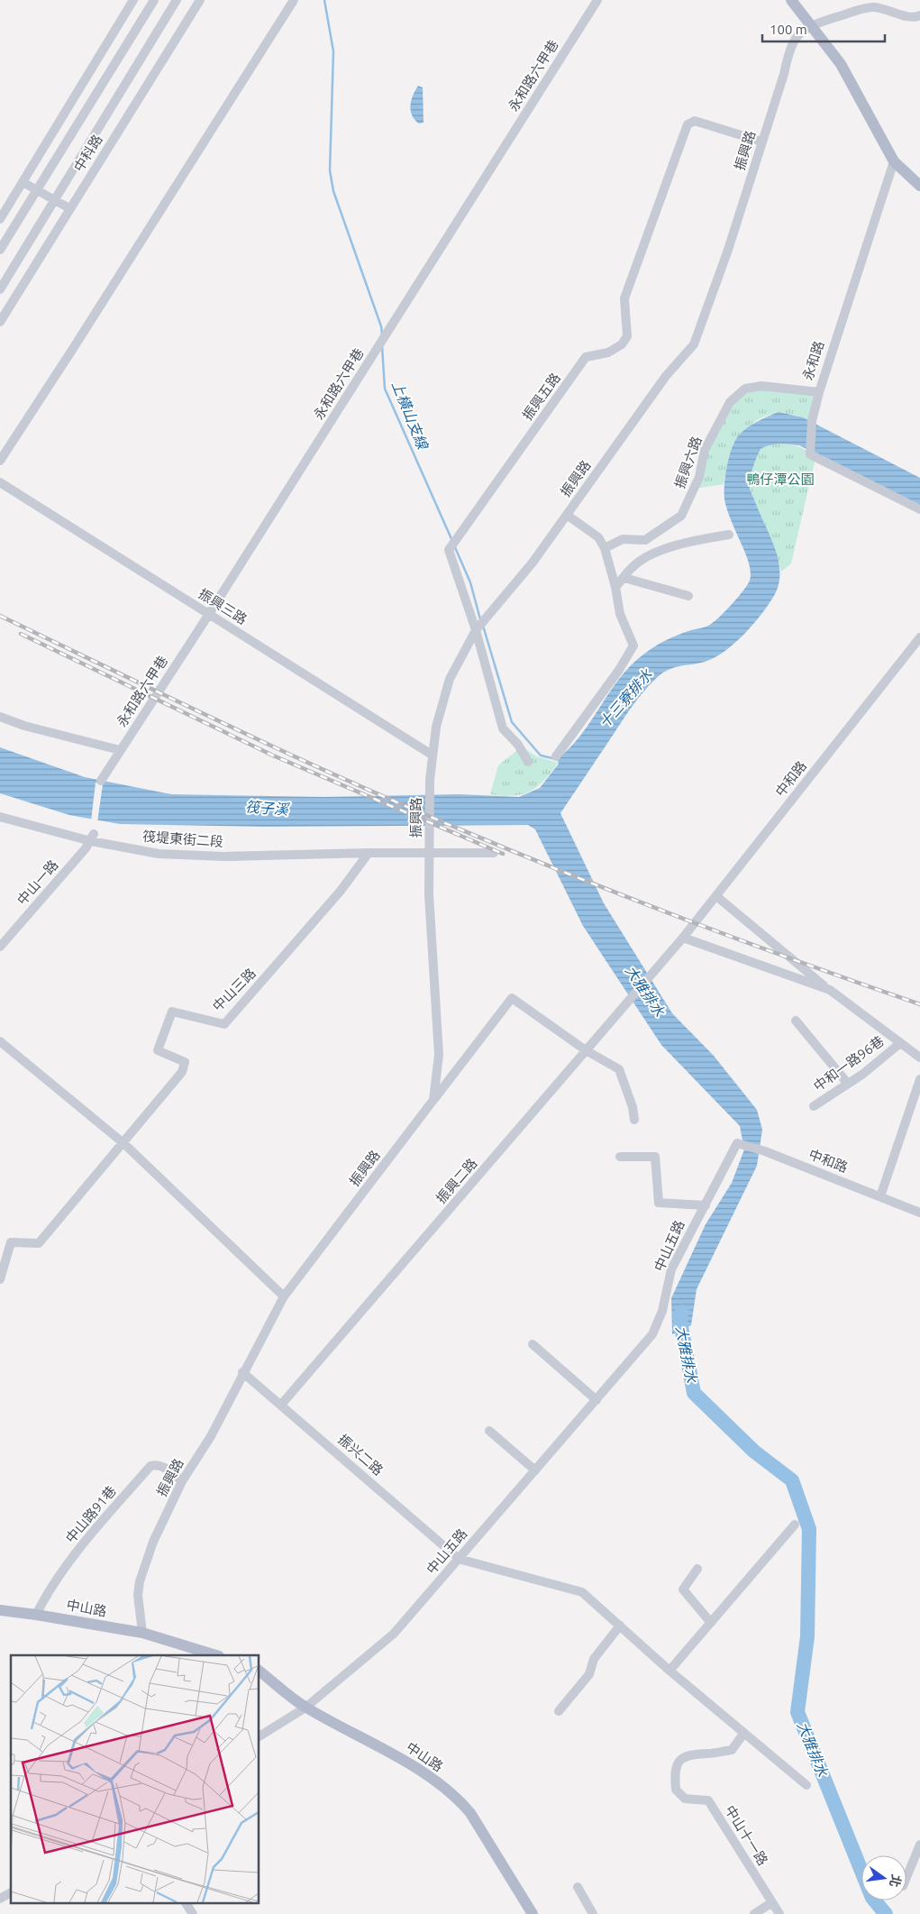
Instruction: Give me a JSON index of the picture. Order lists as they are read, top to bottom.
{
  "streets": {
    "main road": ["中山路"],
    "street": [
      "永和路六甲巷",
      "振興路",
      "中科路",
      "永和路",
      "振興五路",
      "振興六路",
      "振興三路",
      "中和路",
      "筏堤東街二段",
      "中山一路",
      "中山三路",
      "中和一路96巷",
      "振興二路",
      "中山五路",
      "振兴二路",
      "中山路91巷",
      "中山十一路"
    ]
  },
  "crossings": [
    ["永和路六甲巷", "振興三路"],
    ["振興路", "振興五路"],
    ["振興路", "振興三路"],
    ["振興路", "振兴二路"],
    ["振興路", "中山路91巷"],
    ["振興路", "中山路"],
    ["永和路", "振興六路"],
    ["中和路", "振興二路"],
    ["中和路", "中山五路"],
    ["筏堤東街二段", "中山一路"],
    ["筏堤東街二段", "中山三路"],
    ["振興二路", "振兴二路"],
    ["中山五路", "振兴二路"],
    ["中山五路", "中山路"],
    ["中山路91巷", "中山路"]
  ],
  "water": [
    "上橫山支線",
    "十三寮排水",
    "筏子溪",
    "大雅排水"
  ],
  "parks": ["鴨仔潭公園"],
  "scale_bar": "100 m",
  "north": "right"
}
